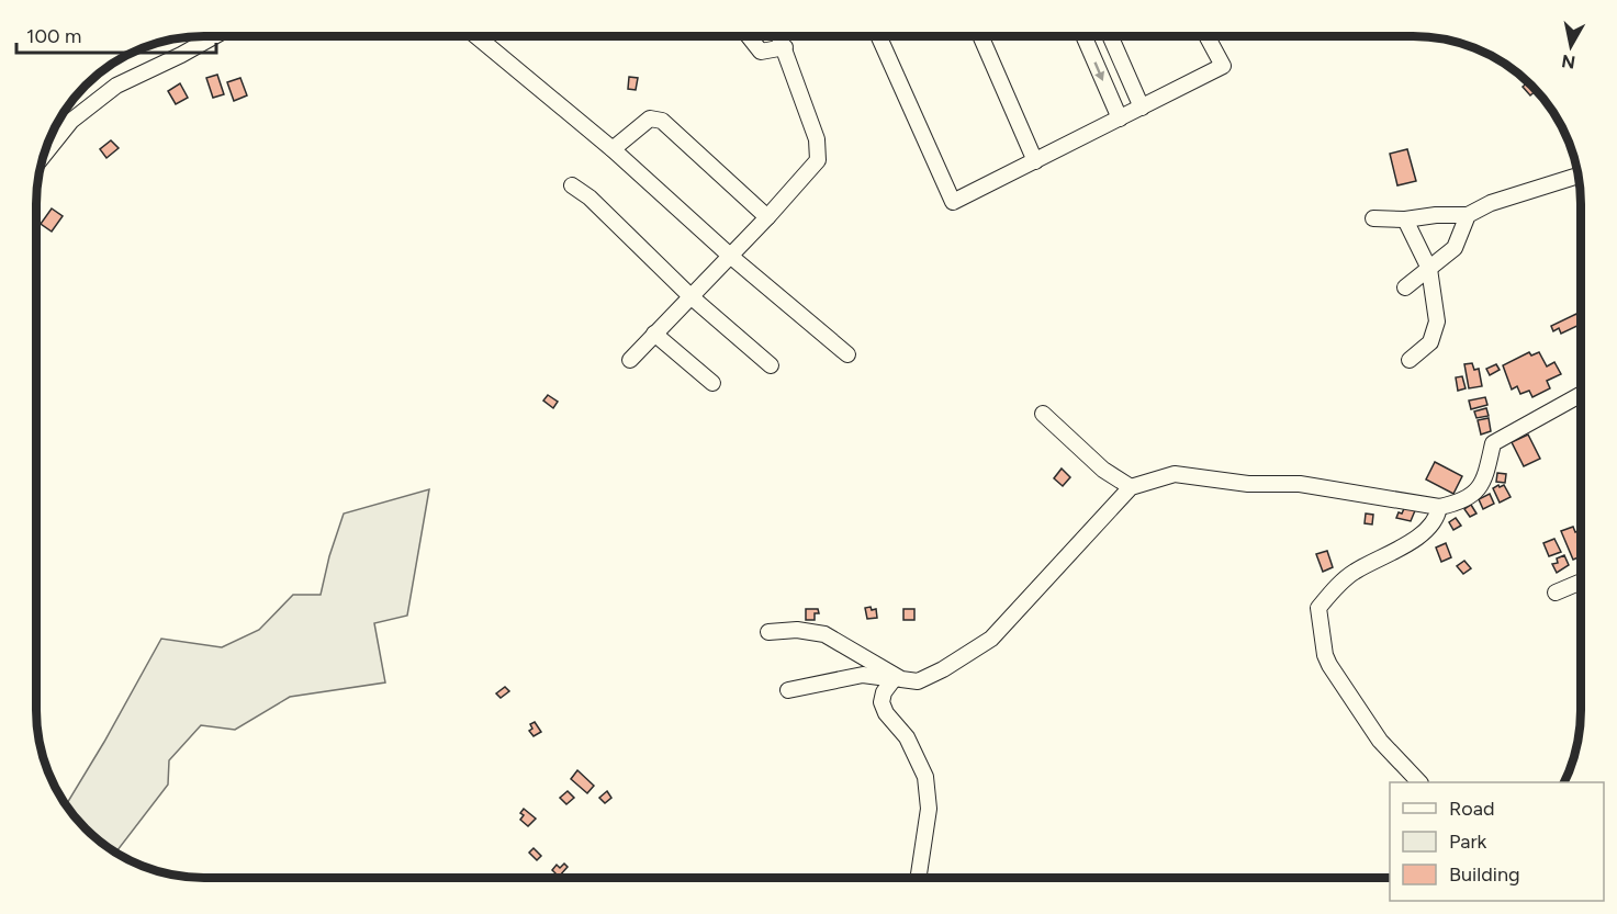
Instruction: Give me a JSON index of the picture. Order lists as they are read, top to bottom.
{
  "legend": ["Road", "Park", "Building"],
  "scale_bar": "100 m",
  "north": "bottom"
}
